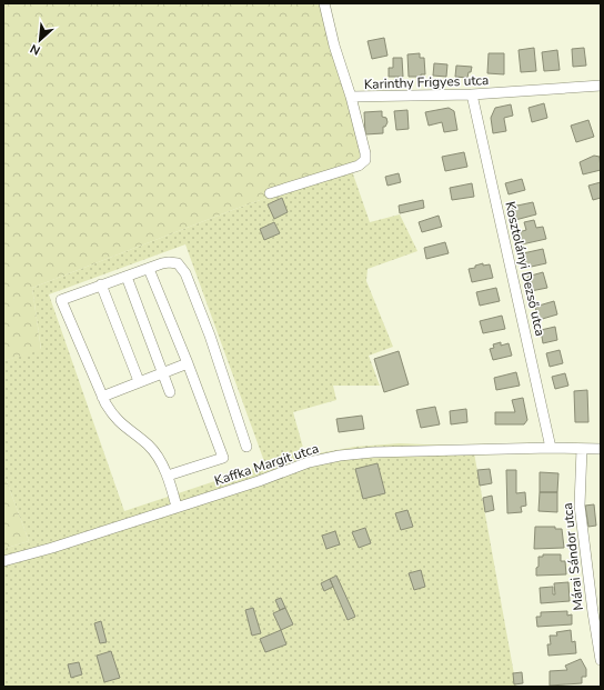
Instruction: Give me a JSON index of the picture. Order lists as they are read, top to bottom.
{
  "streets": {
    "street": [
      "Karinthy Frigyes utca",
      "Kosztolányi Dezső utca",
      "Kaffka Margit utca",
      "Márai Sándor utca"
    ]
  },
  "crossings": [
    ["Karinthy Frigyes utca", "Kosztolányi Dezső utca"],
    ["Kosztolányi Dezső utca", "Kaffka Margit utca"],
    ["Kaffka Margit utca", "Márai Sándor utca"]
  ],
  "north": "bottom left"
}
